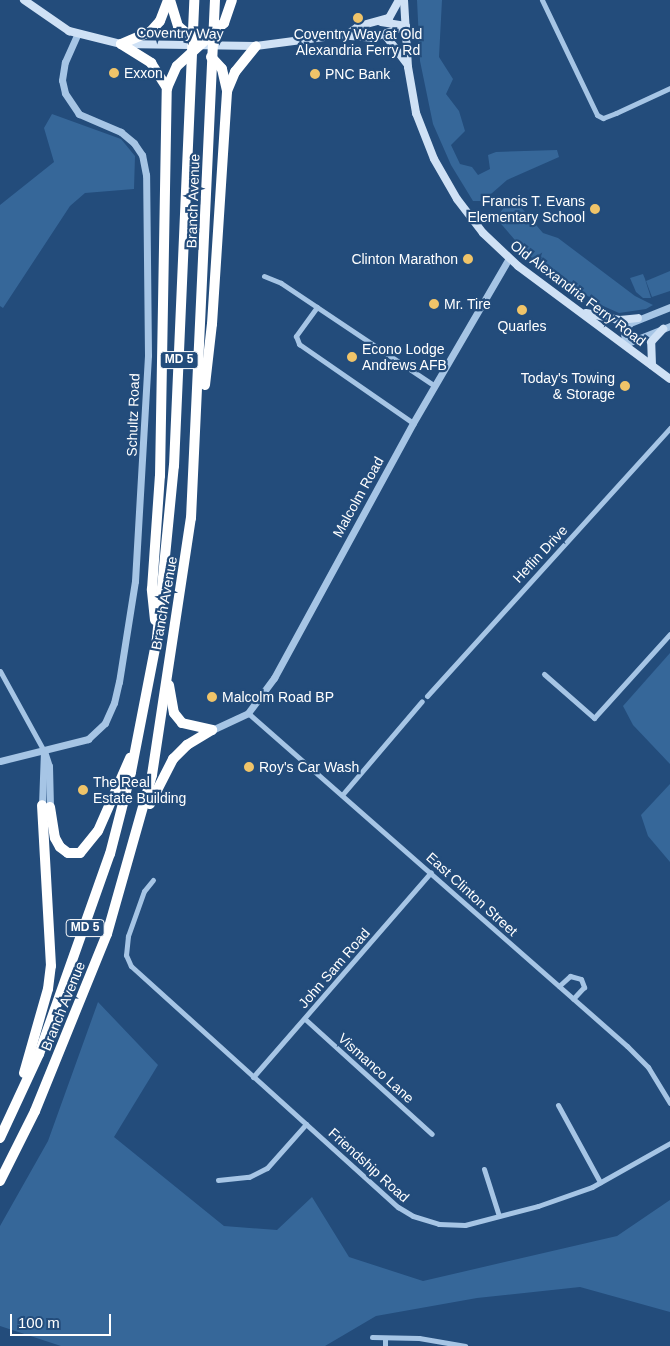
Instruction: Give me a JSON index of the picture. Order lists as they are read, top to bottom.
{
  "streets": {
    "highway": ["Branch Avenue", "MD 5"],
    "main road": ["Coventry Way", "Old Alexandria Ferry Road"],
    "street": [
      "Schultz Road",
      "Malcolm Road",
      "Heflin Drive",
      "East Clinton Street",
      "John Sam Road",
      "Vismanco Lane",
      "Friendship Road"
    ]
  },
  "crossings": [
    ["Coventry Way", "Old Alexandria Ferry Road"],
    ["Coventry Way", "Schultz Road"],
    ["Old Alexandria Ferry Road", "Malcolm Road"],
    ["Malcolm Road", "East Clinton Street"],
    ["East Clinton Street", "John Sam Road"],
    ["John Sam Road", "Vismanco Lane"],
    ["John Sam Road", "Friendship Road"]
  ],
  "places": [
    "Coventry Way at Old Alexandria Ferry Rd",
    "Exxon",
    "PNC Bank",
    "Francis T. Evans Elementary School",
    "Clinton Marathon",
    "Mr. Tire",
    "Quarles",
    "Econo Lodge Andrews AFB",
    "Today's Towing & Storage",
    "Malcolm Road BP",
    "Roy's Car Wash",
    "The Real Estate Building"
  ],
  "scale_bar": "100 m"
}
